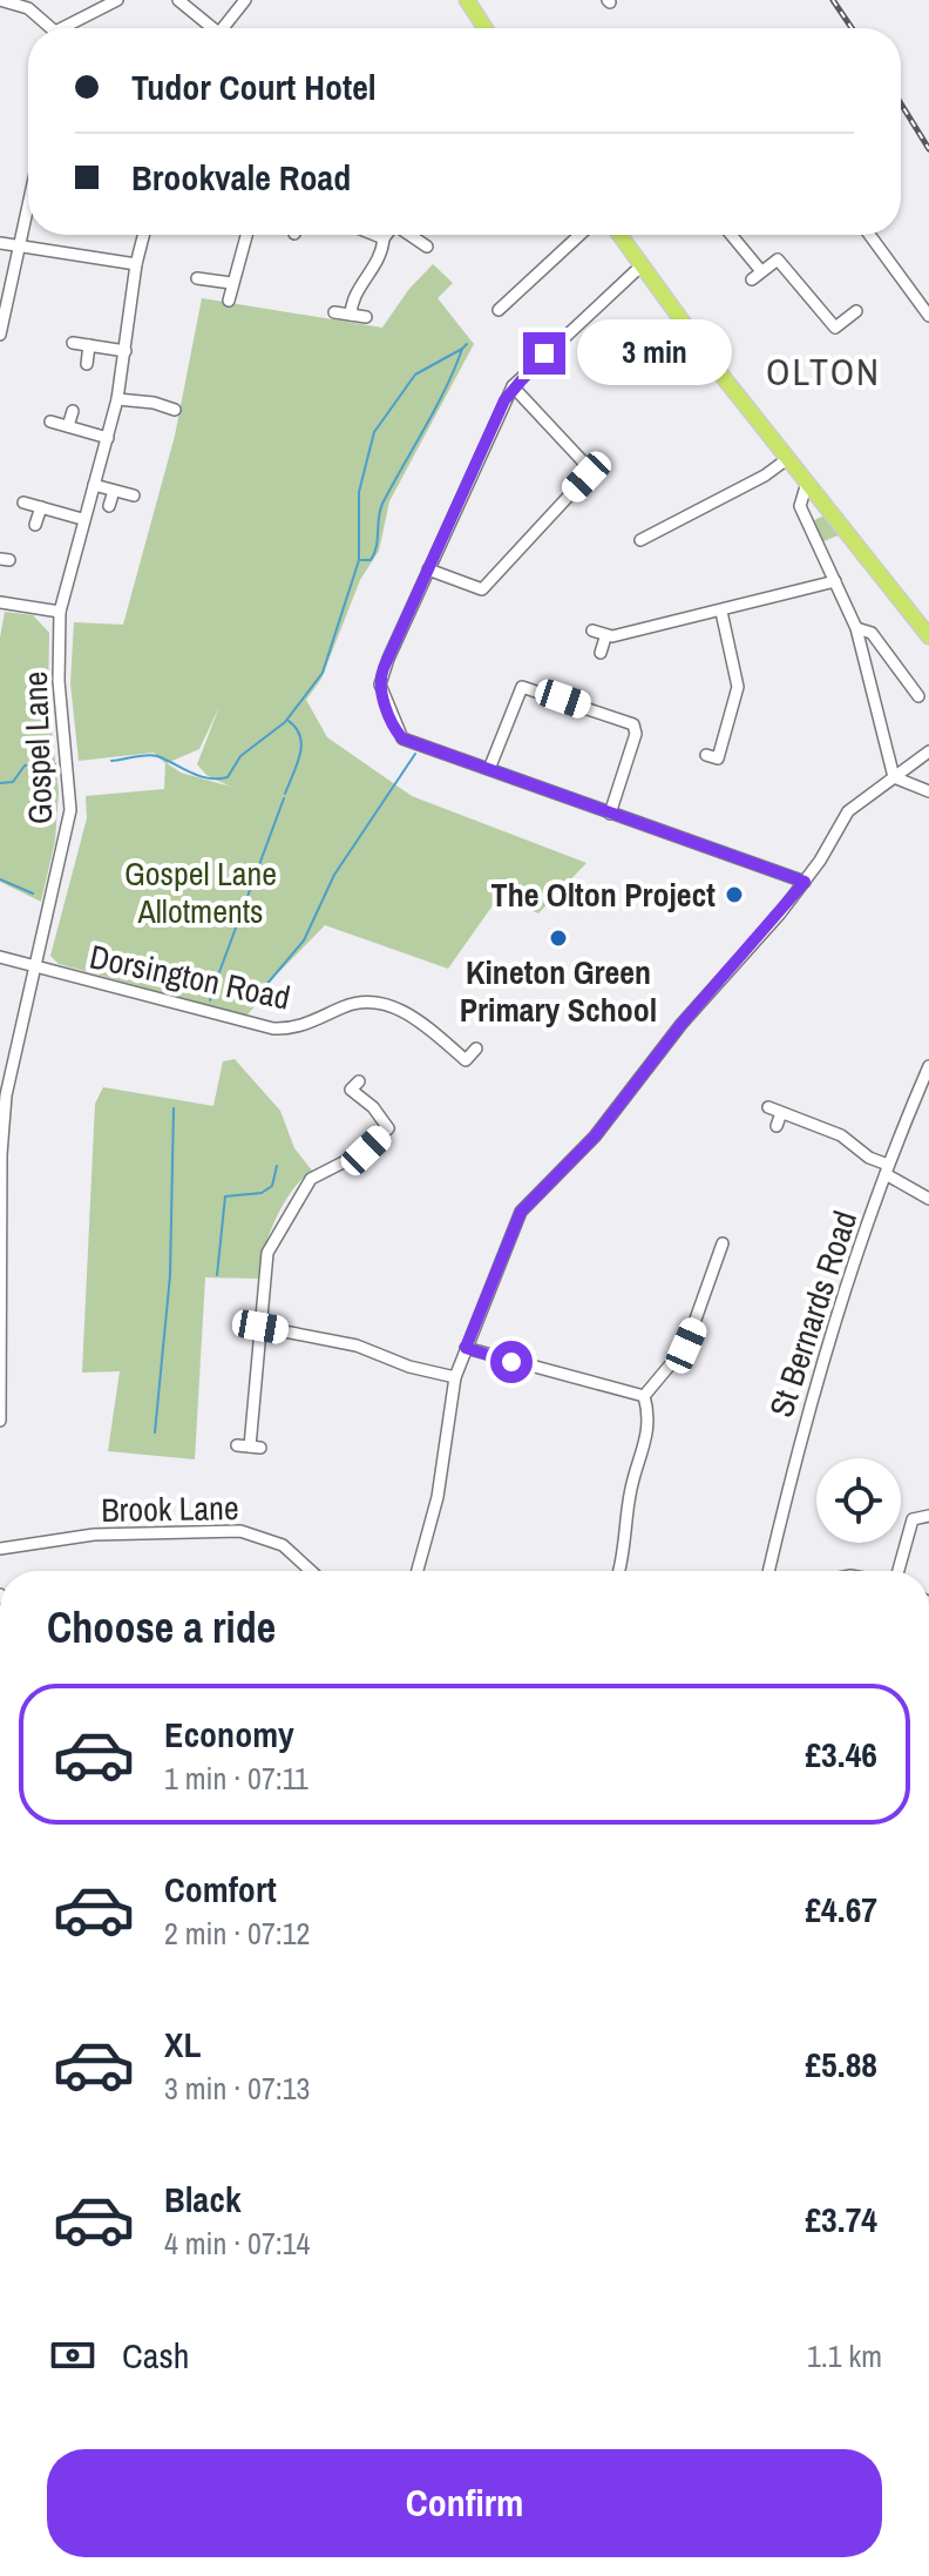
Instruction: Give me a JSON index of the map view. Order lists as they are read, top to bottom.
{
  "streets": {
    "street": [
      "Gospel Lane",
      "Dorsington Road",
      "St Bernards Road",
      "Brook Lane"
    ]
  },
  "crossings": [
    ["Gospel Lane", "Dorsington Road"]
  ],
  "districts": ["OLTON"],
  "parks": ["Gospel Lane Allotments"],
  "places": ["The Olton Project", "Kineton Green Primary School"],
  "page": {
    "banner": ["Tudor Court Hotel", "Brookvale Road"],
    "bubble": "3 min",
    "heading": "Choose a ride",
    "list": [
      {
        "name": "Economy",
        "note": "1 min · 07:11",
        "value": "£3.46"
      },
      {
        "name": "Comfort",
        "note": "2 min · 07:12",
        "value": "£4.67"
      },
      {
        "name": "XL",
        "note": "3 min · 07:13",
        "value": "£5.88"
      },
      {
        "name": "Black",
        "note": "4 min · 07:14",
        "value": "£3.74"
      }
    ],
    "pay": ["Cash", "1.1 km"],
    "buttons": "Confirm"
  }
}
